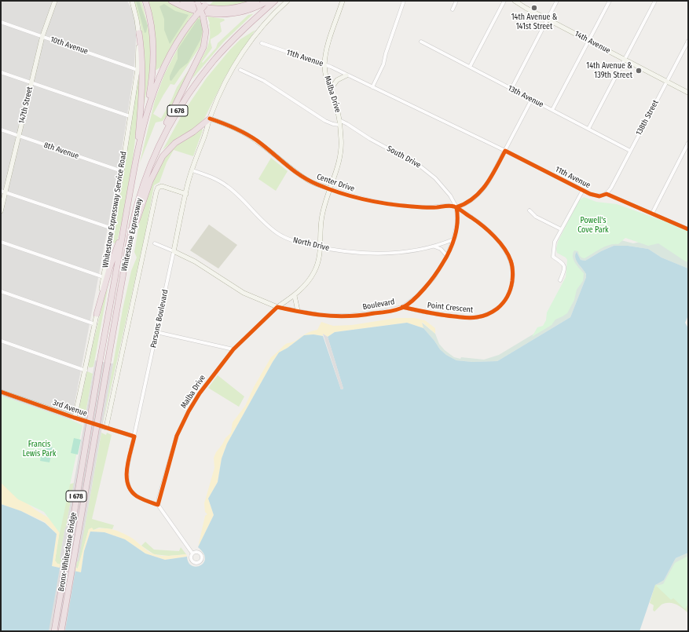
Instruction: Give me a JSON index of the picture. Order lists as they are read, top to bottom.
{
  "streets": {
    "highway": ["I 678", "Whitestone Expressway", "Bronx-Whitestone Bridge"],
    "street": [
      "14th Avenue",
      "10th Avenue",
      "11th Avenue",
      "Malba Drive",
      "13th Avenue",
      "147th Street",
      "138th Street",
      "8th Avenue",
      "South Drive",
      "Center Drive",
      "Whitestone Expressway Service Road",
      "North Drive",
      "Boulevard",
      "Point Crescent",
      "Parsons Boulevard",
      "3rd Avenue"
    ]
  },
  "crossings": [
    ["14th Avenue", "138th Street"],
    ["10th Avenue", "147th Street"],
    ["10th Avenue", "Whitestone Expressway Service Road"],
    ["11th Avenue", "Malba Drive"],
    ["11th Avenue", "138th Street"],
    ["Malba Drive", "South Drive"],
    ["Malba Drive", "Center Drive"],
    ["Malba Drive", "North Drive"],
    ["Malba Drive", "Boulevard"],
    ["Malba Drive", "Parsons Boulevard"],
    ["13th Avenue", "138th Street"],
    ["147th Street", "8th Avenue"],
    ["8th Avenue", "Whitestone Expressway Service Road"],
    ["South Drive", "Center Drive"],
    ["South Drive", "Boulevard"],
    ["South Drive", "Point Crescent"],
    ["Center Drive", "Boulevard"],
    ["Center Drive", "Point Crescent"],
    ["Center Drive", "Parsons Boulevard"],
    ["Whitestone Expressway Service Road", "3rd Avenue"],
    ["Whitestone Expressway", "Bronx-Whitestone Bridge"],
    ["North Drive", "Boulevard"],
    ["North Drive", "Parsons Boulevard"],
    ["Boulevard", "Point Crescent"],
    ["Boulevard", "Parsons Boulevard"],
    ["Parsons Boulevard", "3rd Avenue"]
  ],
  "parks": ["Powell's Cove Park", "Francis Lewis Park"],
  "places": ["14th Avenue & 141st Street", "14th Avenue & 139th Street"]
}
